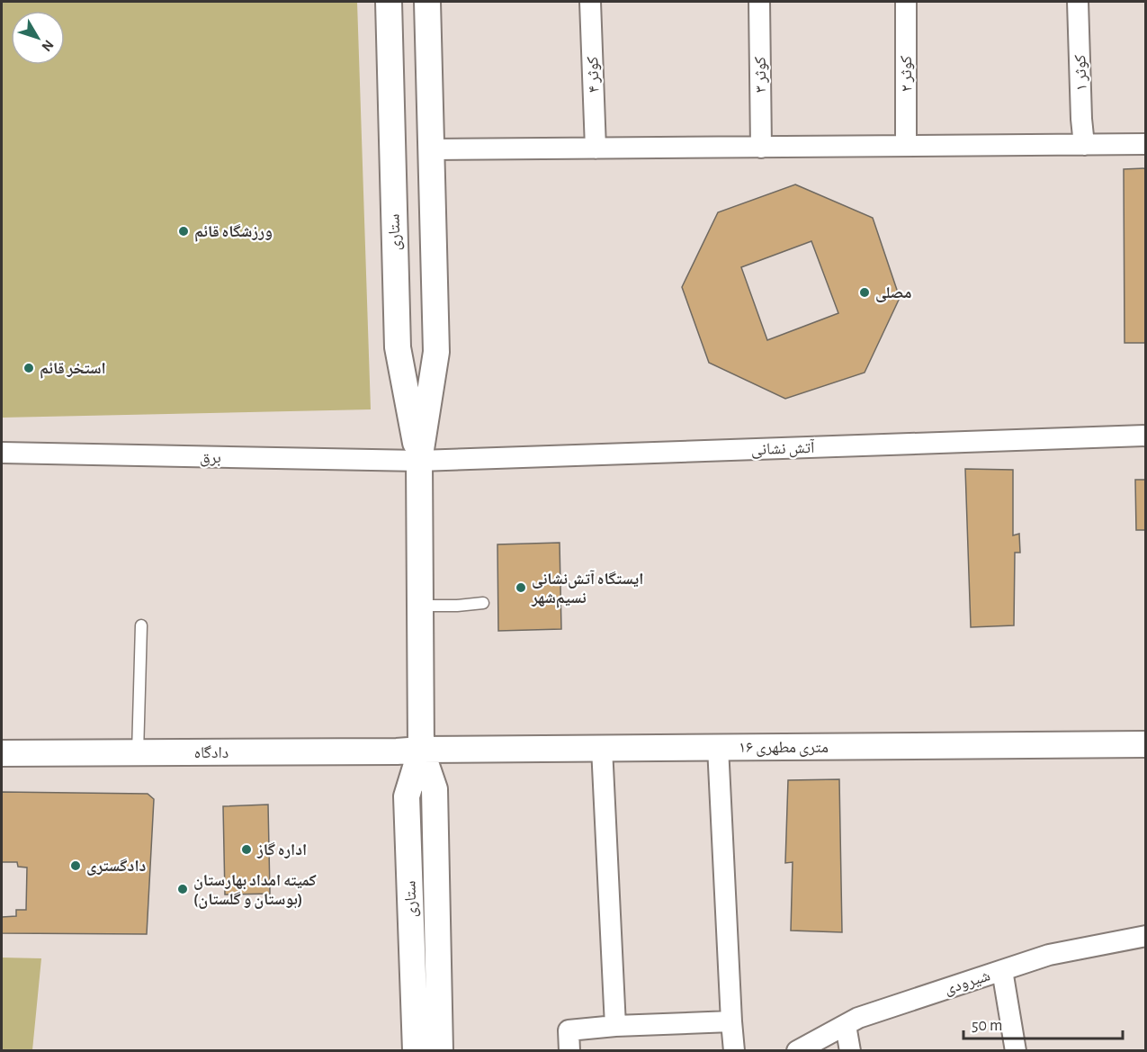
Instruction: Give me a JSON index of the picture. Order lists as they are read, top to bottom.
{
  "streets": {
    "street": [
      "کوثر ۱",
      "کوثر ۲",
      "کوثر ۴",
      "کوثر ۳",
      "ستاری",
      "آتش نشانی",
      "برق",
      "۱۶ متری مطهری",
      "دادگاه",
      "شیرودی"
    ]
  },
  "crossings": [
    ["ستاری", "آتش نشانی"],
    ["ستاری", "برق"],
    ["ستاری", "۱۶ متری مطهری"],
    ["ستاری", "دادگاه"],
    ["آتش نشانی", "برق"],
    ["۱۶ متری مطهری", "دادگاه"]
  ],
  "places": [
    "ورزشگاه قائم",
    "مصلی",
    "استخر قائم",
    "ایستگاه آتش‌نشانی نسیم‌شهر",
    "اداره گاز",
    "دادگستری",
    "کمیته امداد بهارستان (بوستان و گلستان)"
  ],
  "scale_bar": "50 m",
  "north": "bottom right"
}
